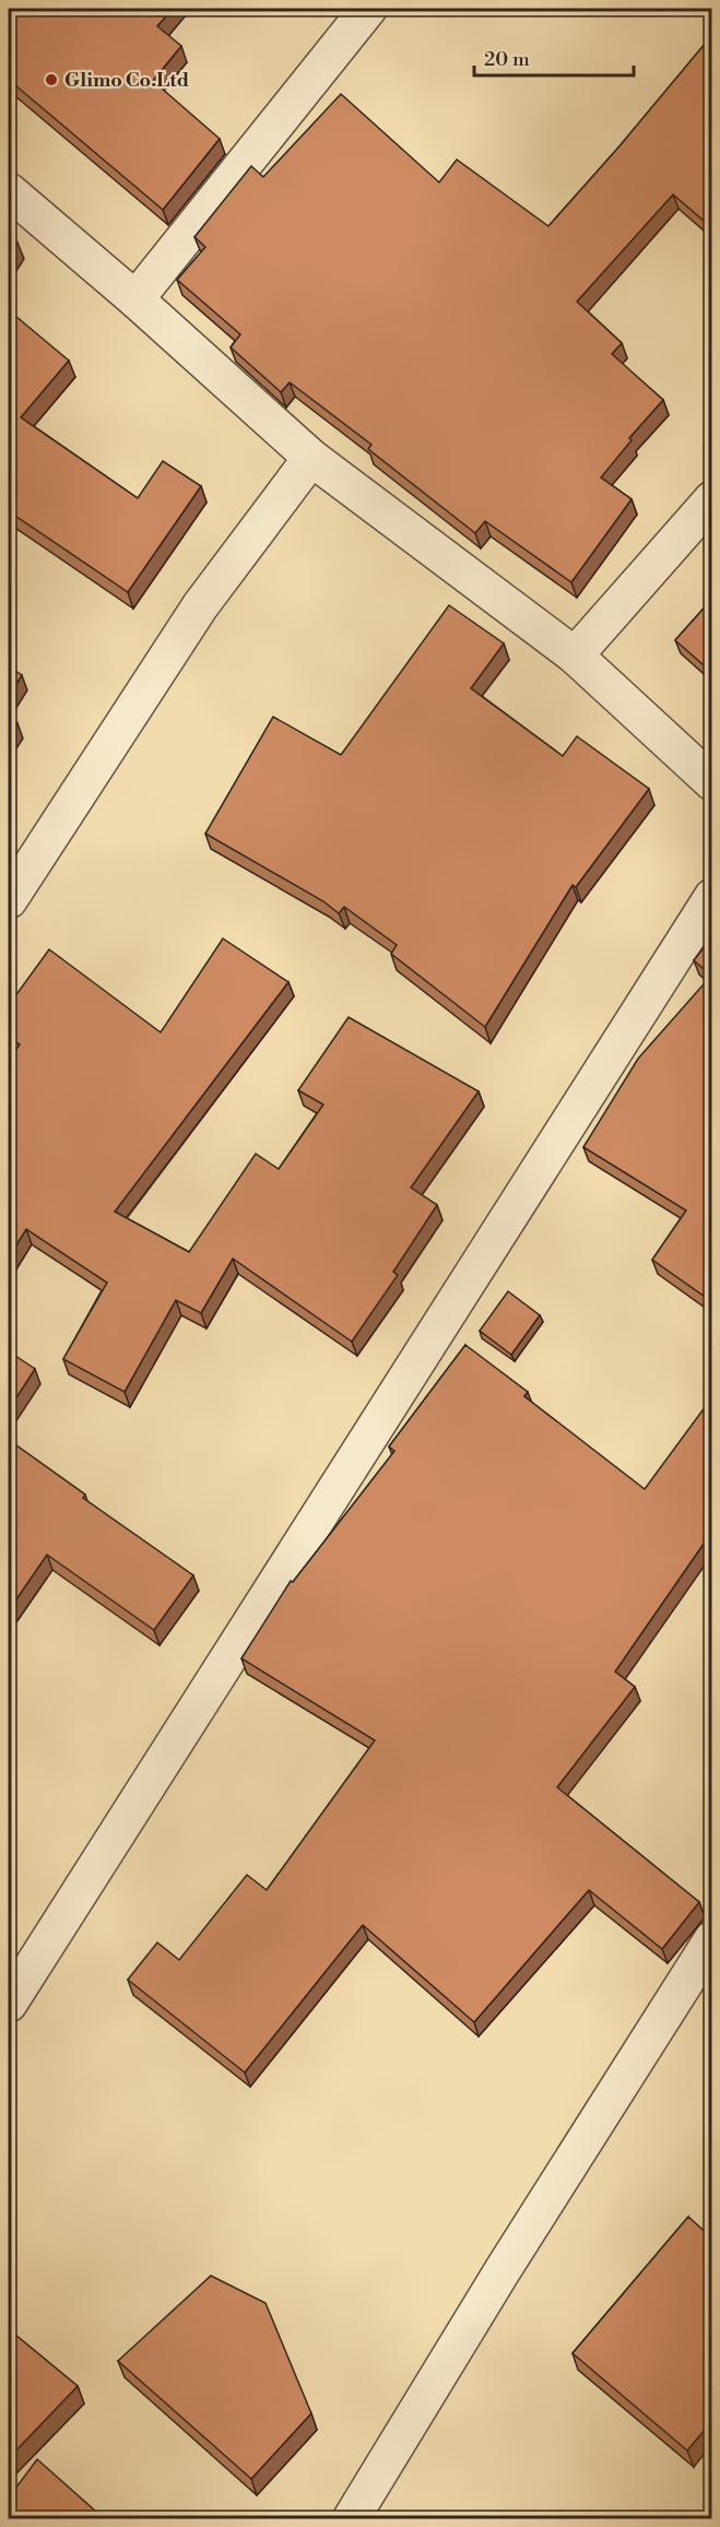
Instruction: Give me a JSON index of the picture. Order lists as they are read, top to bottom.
{
  "places": ["Glimo Co.Ltd"],
  "scale_bar": "20 m"
}
